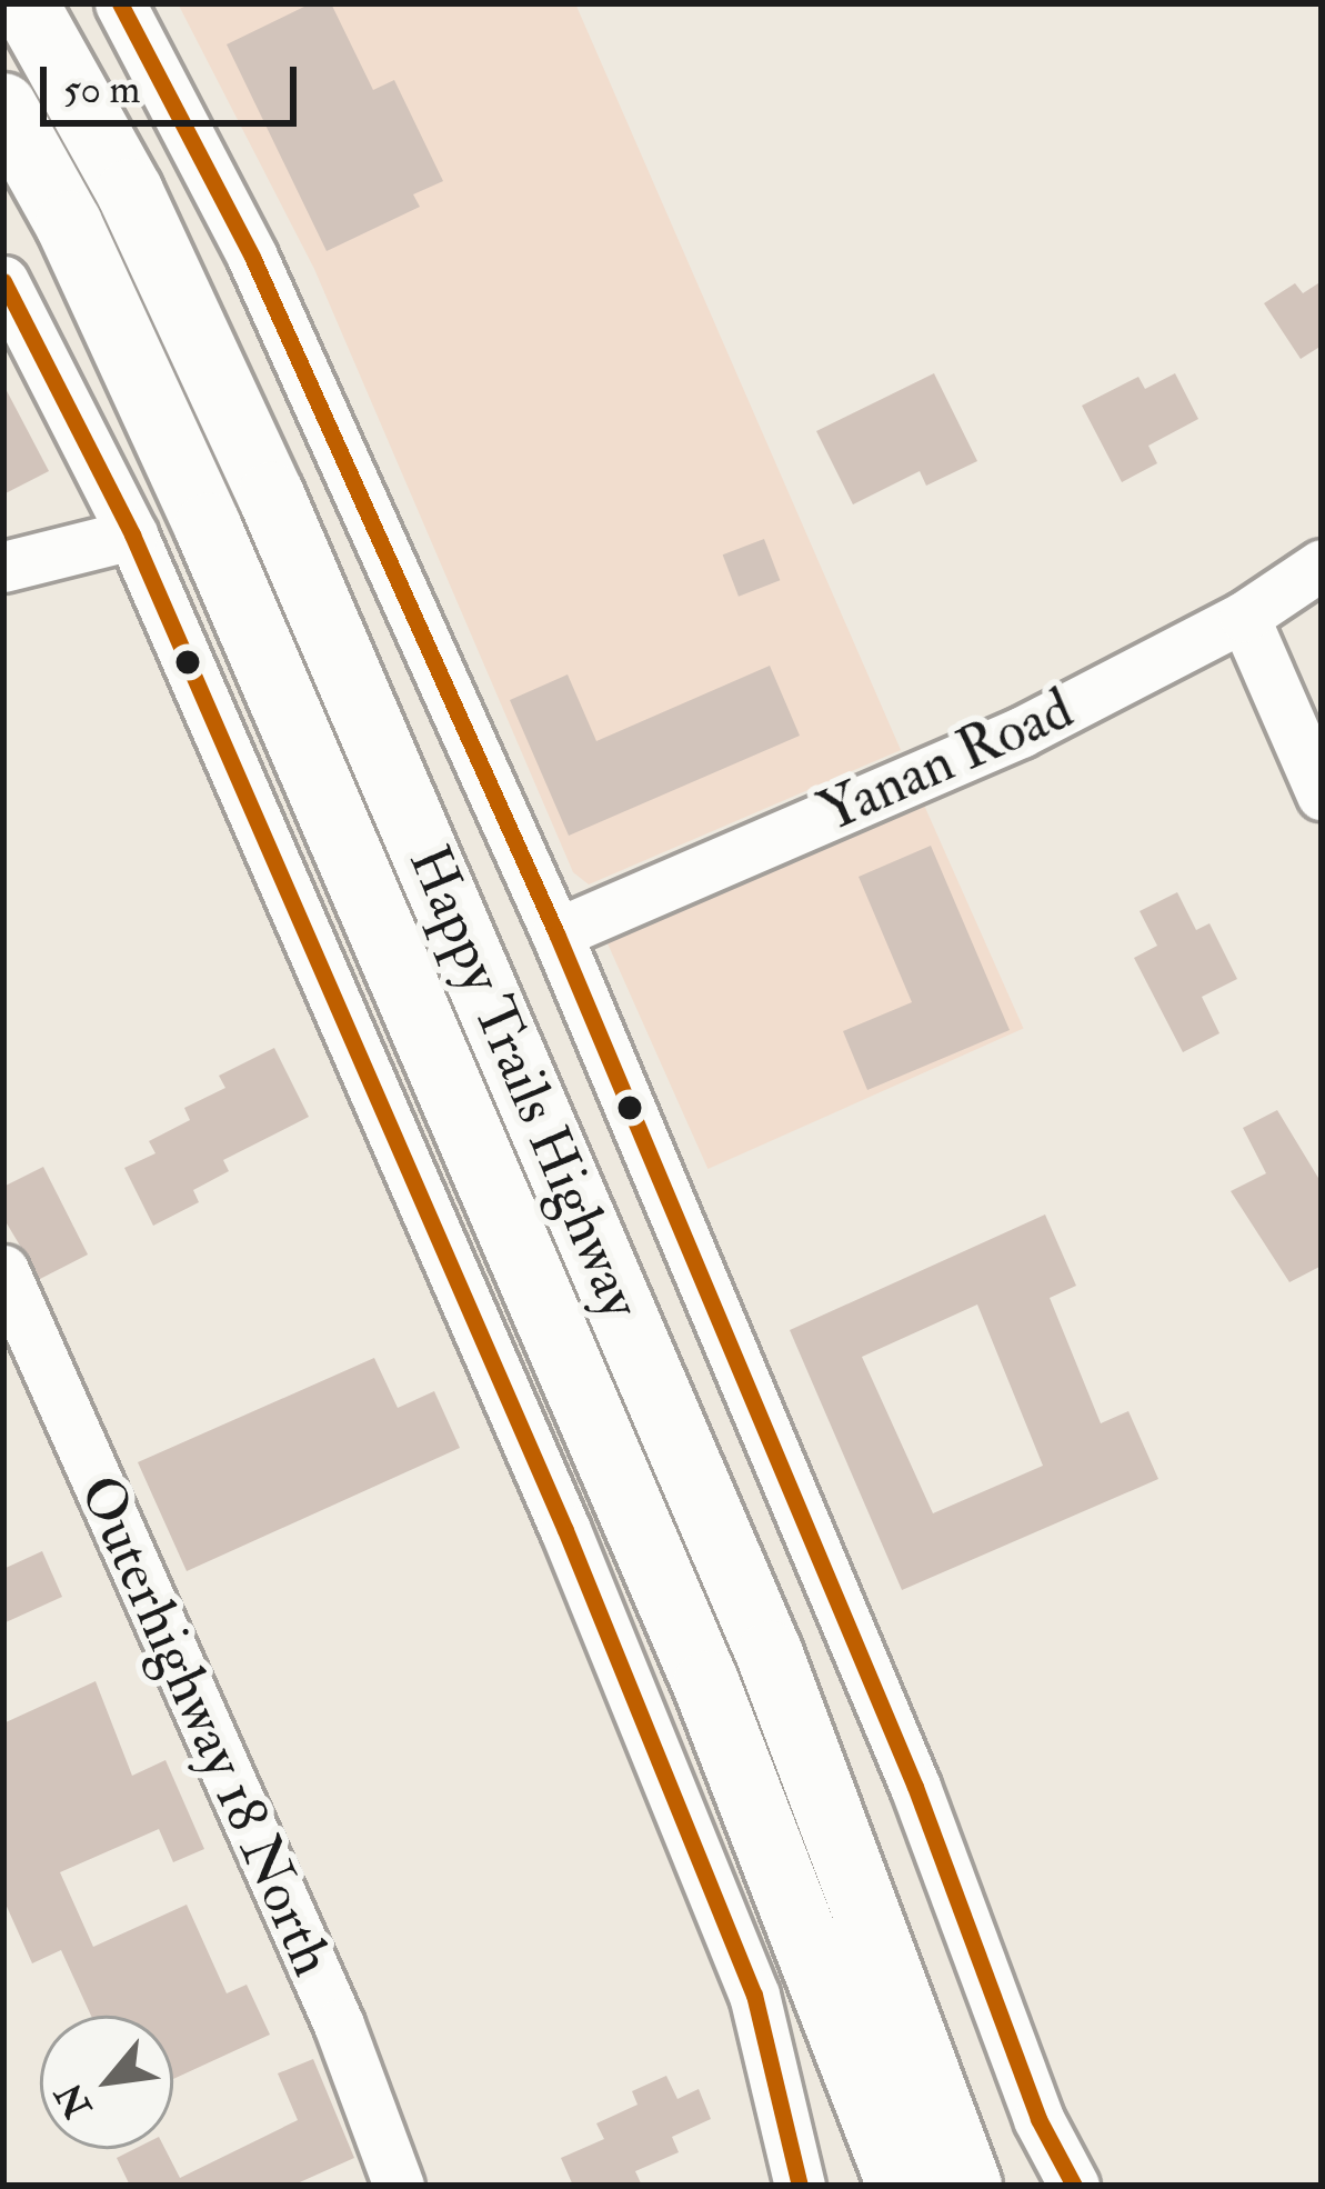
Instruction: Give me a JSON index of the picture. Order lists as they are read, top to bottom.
{
  "streets": {
    "main road": ["Happy Trails Highway"],
    "street": ["Yanan Road", "Outerhighway 18 North"]
  },
  "scale_bar": "50 m",
  "north": "bottom left"
}
